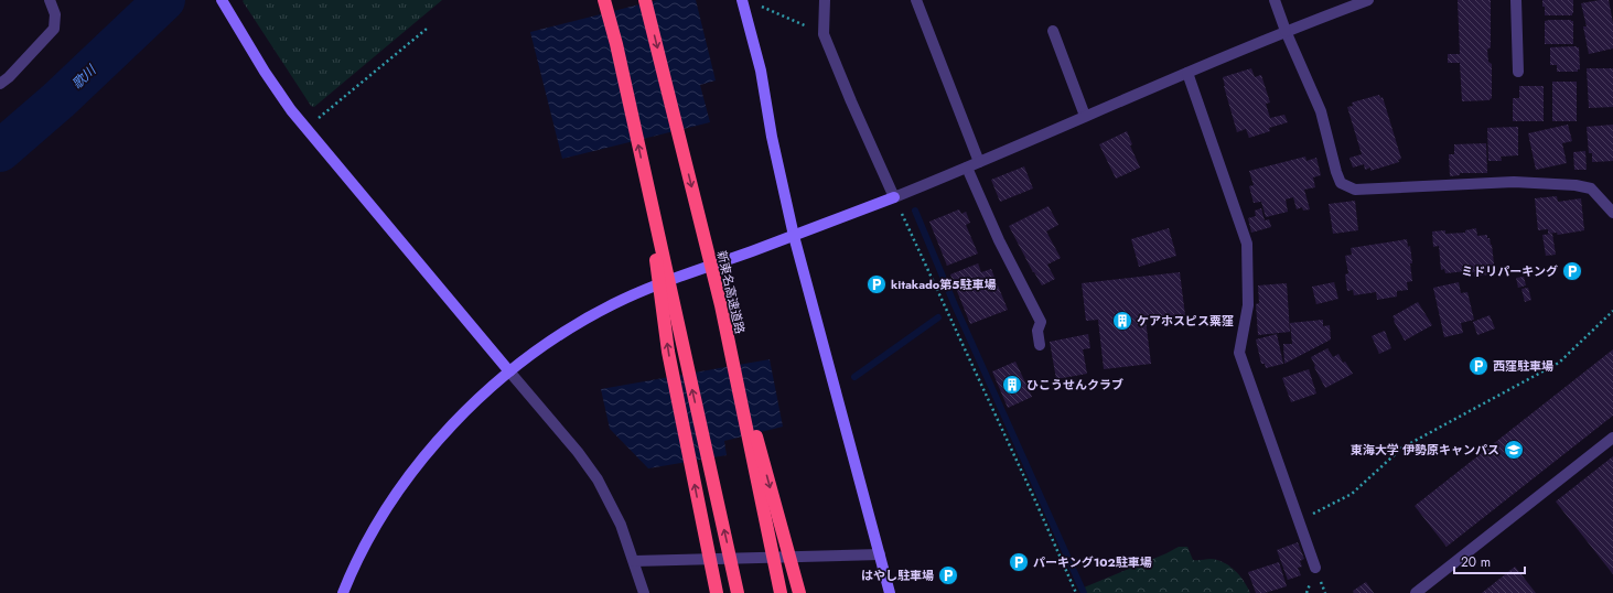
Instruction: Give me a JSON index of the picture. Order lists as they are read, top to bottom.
{
  "streets": {
    "highway": ["新東名高速道路"]
  },
  "water": ["歌川"],
  "places": {
    "parking": [
      "ミドリパーキング",
      "kitakado第5駐車場",
      "西窪駐車場",
      "パーキング102駐車場",
      "はやし駐車場"
    ],
    "building": ["ケアホスピス粟窪", "ひこうせんクラブ"],
    "school or university": ["東海大学 伊勢原キャンパス"]
  },
  "scale_bar": "20 m"
}
